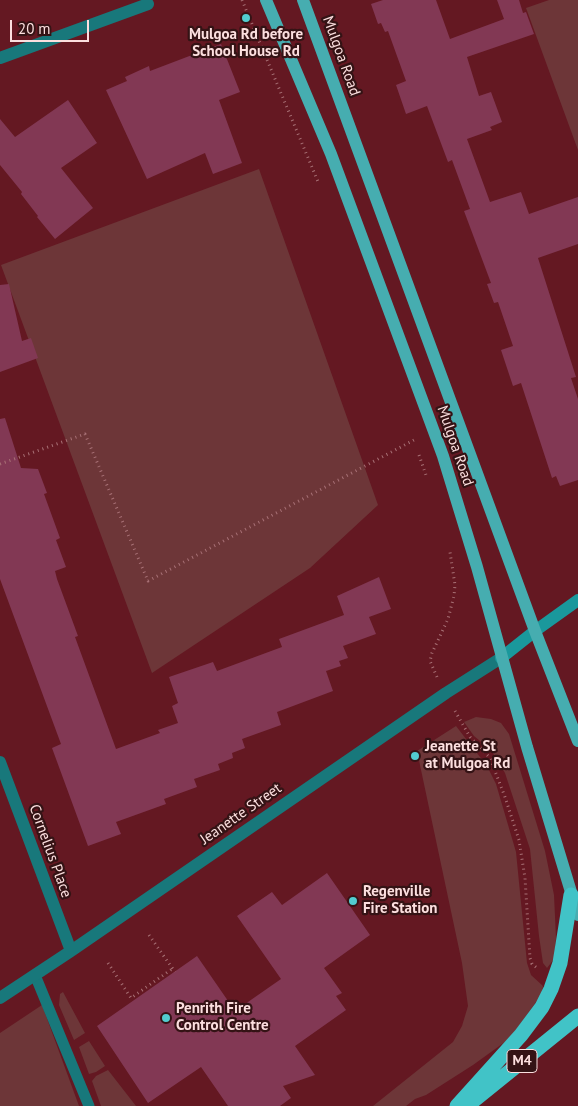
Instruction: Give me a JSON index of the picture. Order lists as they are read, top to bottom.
{
  "streets": {
    "highway": ["M4"],
    "main road": ["Mulgoa Road"],
    "street": ["Jeanette Street", "Cornelius Place"]
  },
  "crossings": [
    ["Mulgoa Road", "Jeanette Street"],
    ["Jeanette Street", "Cornelius Place"]
  ],
  "places": [
    "Mulgoa Rd before School House Rd",
    "Jeanette St at Mulgoa Rd",
    "Regenville Fire Station",
    "Penrith Fire Control Centre"
  ],
  "scale_bar": "20 m"
}
